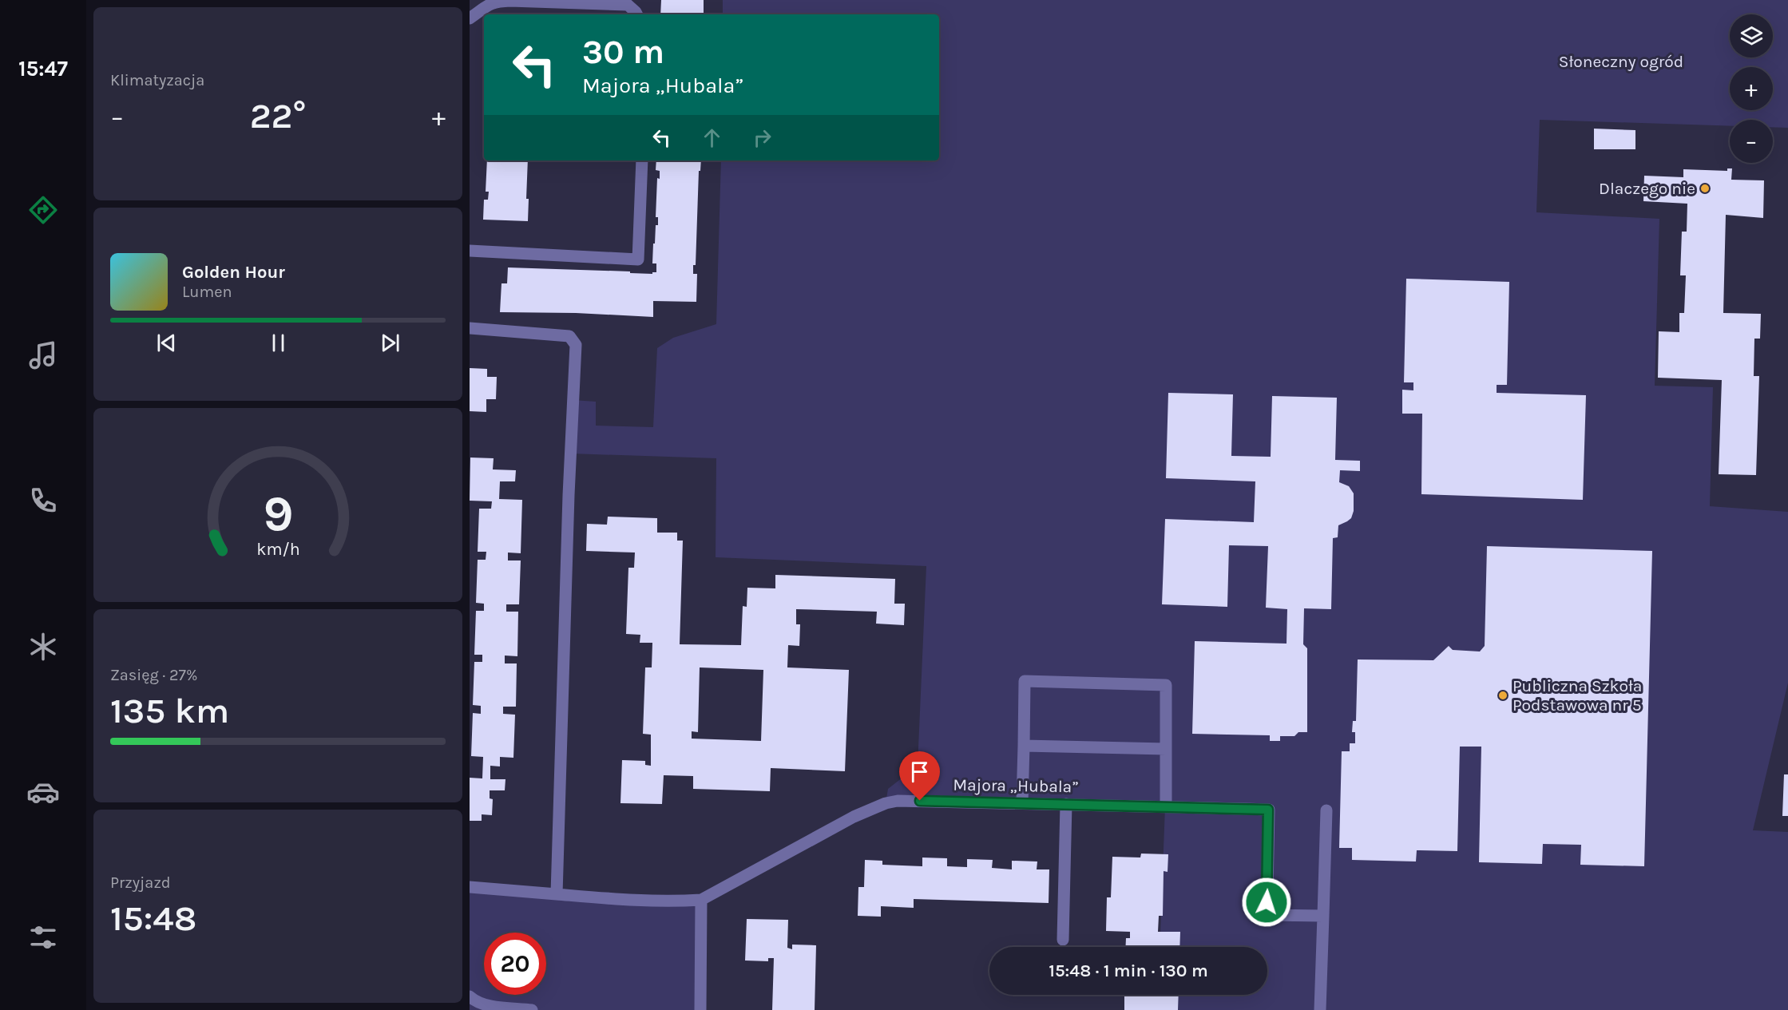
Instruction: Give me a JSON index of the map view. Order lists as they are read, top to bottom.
{
  "streets": {
    "street": ["Majora „Hubala”"]
  },
  "parks": ["Słoneczny ogród"],
  "places": ["Dlaczego nie", "Publiczna Szkoła Podstawowa nr 5"],
  "page": {
    "tabs": "15:47",
    "tile": [
      "Klimatyzacja",
      ["Zasięg · 27%", "135 km"],
      ["Przyjazd", "15:48"]
    ],
    "map_buttons": ["+", "−"],
    "turn": ["30 m", "Majora „Hubala”"],
    "heat": ["−", "22°", "+"],
    "song": ["Golden Hour", "Lumen"],
    "limit": "20",
    "trip": "15:48 · 1 min · 130 m",
    "gauge": ["9", "km/h"]
  }
}
